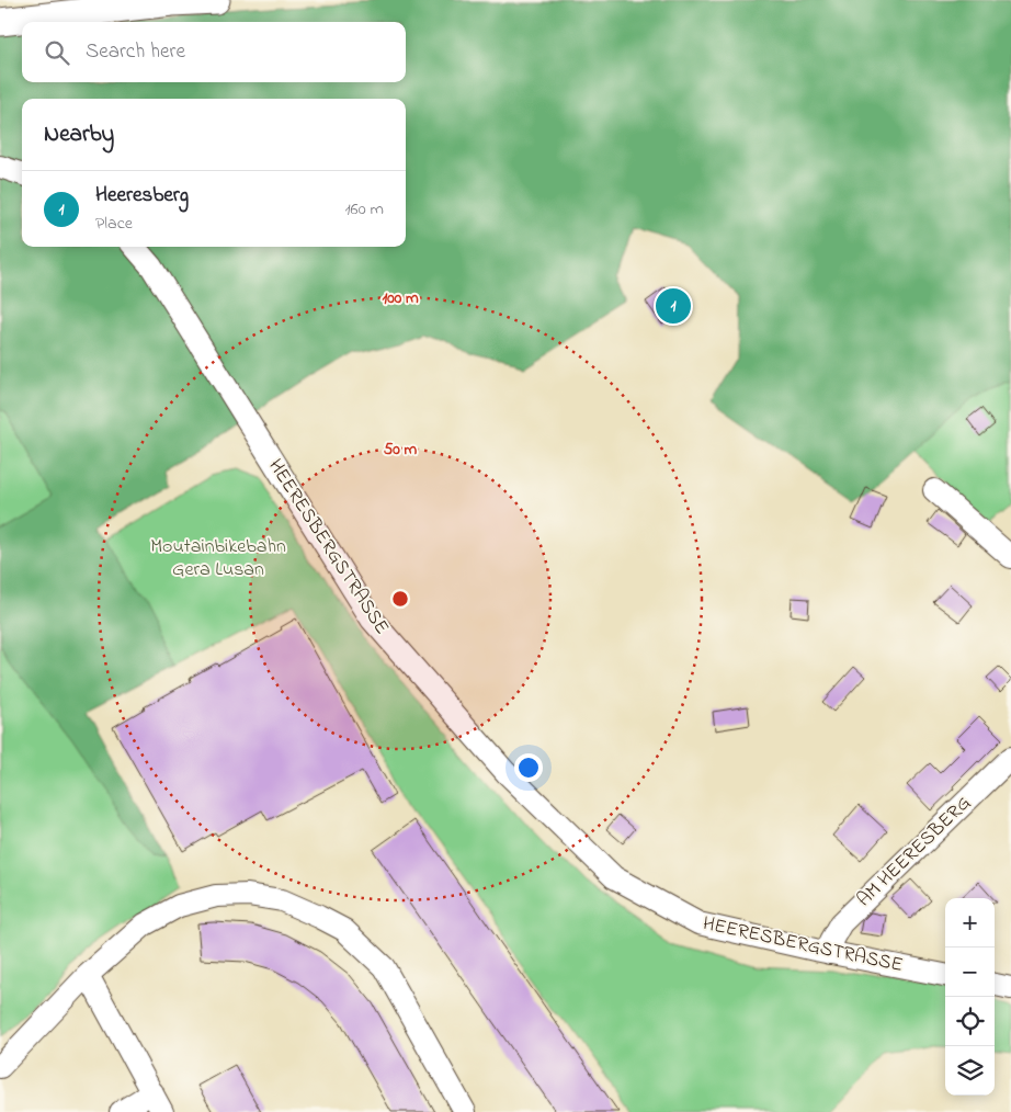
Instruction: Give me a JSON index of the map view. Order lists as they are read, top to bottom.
{
  "streets": {
    "street": ["HEERESBERGSTRASSE", "AM HEERESBERG"]
  },
  "crossings": [
    ["HEERESBERGSTRASSE", "AM HEERESBERG"]
  ],
  "parks": ["Moutainbikebahn Gera Lusan"],
  "page": {
    "search": "Search here",
    "heading": "Nearby",
    "list": [
      {
        "mark": "1",
        "name": "Heeresberg",
        "note": "Place",
        "value": "160 m"
      }
    ],
    "pins": "1",
    "map_buttons": ["+", "−"]
  },
  "rings": ["100 m", "50 m"]
}
